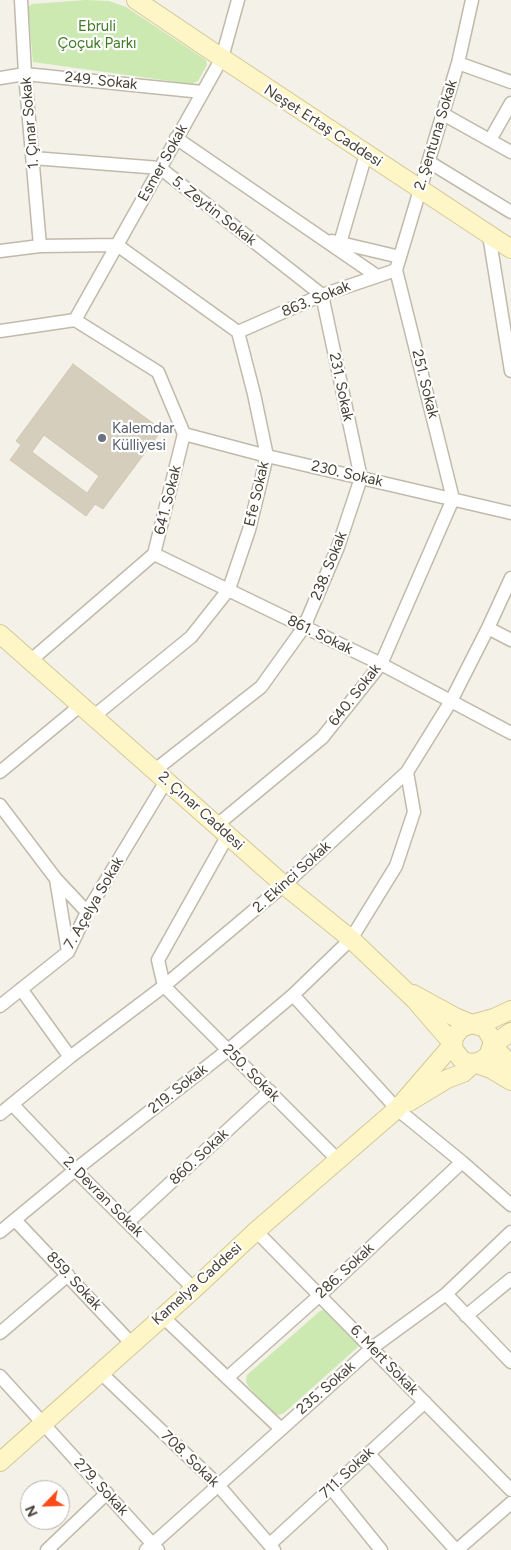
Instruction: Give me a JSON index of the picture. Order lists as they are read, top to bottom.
{
  "streets": {
    "main road": ["Neşet Ertaş Caddesi", "2. Çınar Caddesi", "Kamelya Caddesi"],
    "street": [
      "249. Sokak",
      "1. Çınar Sokak",
      "2. Şentuna Sokak",
      "Esmer Sokak",
      "5. Zeytin Sokak",
      "863. Sokak",
      "251. Sokak",
      "231. Sokak",
      "230. Sokak",
      "Efe Sokak",
      "641. Sokak",
      "238. Sokak",
      "861. Sokak",
      "640. Sokak",
      "2. Ekinci Sokak",
      "7. Açelya Sokak",
      "250. Sokak",
      "219. Sokak",
      "860. Sokak",
      "2. Devran Sokak",
      "286. Sokak",
      "859. Sokak",
      "6. Mert Sokak",
      "235. Sokak",
      "708. Sokak",
      "711. Sokak",
      "279. Sokak"
    ]
  },
  "crossings": [
    ["249. Sokak", "1. Çınar Sokak"],
    ["249. Sokak", "Esmer Sokak"],
    ["1. Çınar Sokak", "5. Zeytin Sokak"],
    ["Neşet Ertaş Caddesi", "2. Şentuna Sokak"],
    ["Neşet Ertaş Caddesi", "Esmer Sokak"],
    ["2. Şentuna Sokak", "863. Sokak"],
    ["2. Şentuna Sokak", "251. Sokak"],
    ["Esmer Sokak", "5. Zeytin Sokak"],
    ["5. Zeytin Sokak", "863. Sokak"],
    ["5. Zeytin Sokak", "231. Sokak"],
    ["863. Sokak", "251. Sokak"],
    ["863. Sokak", "231. Sokak"],
    ["863. Sokak", "Efe Sokak"],
    ["251. Sokak", "230. Sokak"],
    ["251. Sokak", "640. Sokak"],
    ["231. Sokak", "230. Sokak"],
    ["231. Sokak", "238. Sokak"],
    ["230. Sokak", "Efe Sokak"],
    ["230. Sokak", "641. Sokak"],
    ["230. Sokak", "238. Sokak"],
    ["230. Sokak", "640. Sokak"],
    ["Efe Sokak", "861. Sokak"],
    ["Efe Sokak", "2. Çınar Caddesi"],
    ["641. Sokak", "861. Sokak"],
    ["641. Sokak", "2. Çınar Caddesi"],
    ["238. Sokak", "861. Sokak"],
    ["238. Sokak", "2. Çınar Caddesi"],
    ["238. Sokak", "7. Açelya Sokak"],
    ["861. Sokak", "640. Sokak"],
    ["861. Sokak", "2. Ekinci Sokak"],
    ["640. Sokak", "2. Çınar Caddesi"],
    ["2. Çınar Caddesi", "2. Ekinci Sokak"],
    ["2. Çınar Caddesi", "7. Açelya Sokak"],
    ["2. Çınar Caddesi", "219. Sokak"],
    ["2. Ekinci Sokak", "250. Sokak"],
    ["2. Ekinci Sokak", "219. Sokak"],
    ["2. Ekinci Sokak", "2. Devran Sokak"],
    ["250. Sokak", "219. Sokak"],
    ["250. Sokak", "860. Sokak"],
    ["250. Sokak", "Kamelya Caddesi"],
    ["219. Sokak", "2. Devran Sokak"],
    ["219. Sokak", "859. Sokak"],
    ["860. Sokak", "2. Devran Sokak"],
    ["2. Devran Sokak", "Kamelya Caddesi"],
    ["286. Sokak", "6. Mert Sokak"],
    ["859. Sokak", "Kamelya Caddesi"],
    ["Kamelya Caddesi", "6. Mert Sokak"],
    ["Kamelya Caddesi", "708. Sokak"],
    ["Kamelya Caddesi", "279. Sokak"],
    ["6. Mert Sokak", "235. Sokak"],
    ["6. Mert Sokak", "711. Sokak"],
    ["235. Sokak", "708. Sokak"],
    ["235. Sokak", "279. Sokak"],
    ["708. Sokak", "711. Sokak"]
  ],
  "parks": ["Ebruli Çoçuk Parkı"],
  "places": ["Kalemdar Külliyesi"],
  "north": "bottom left"
}
